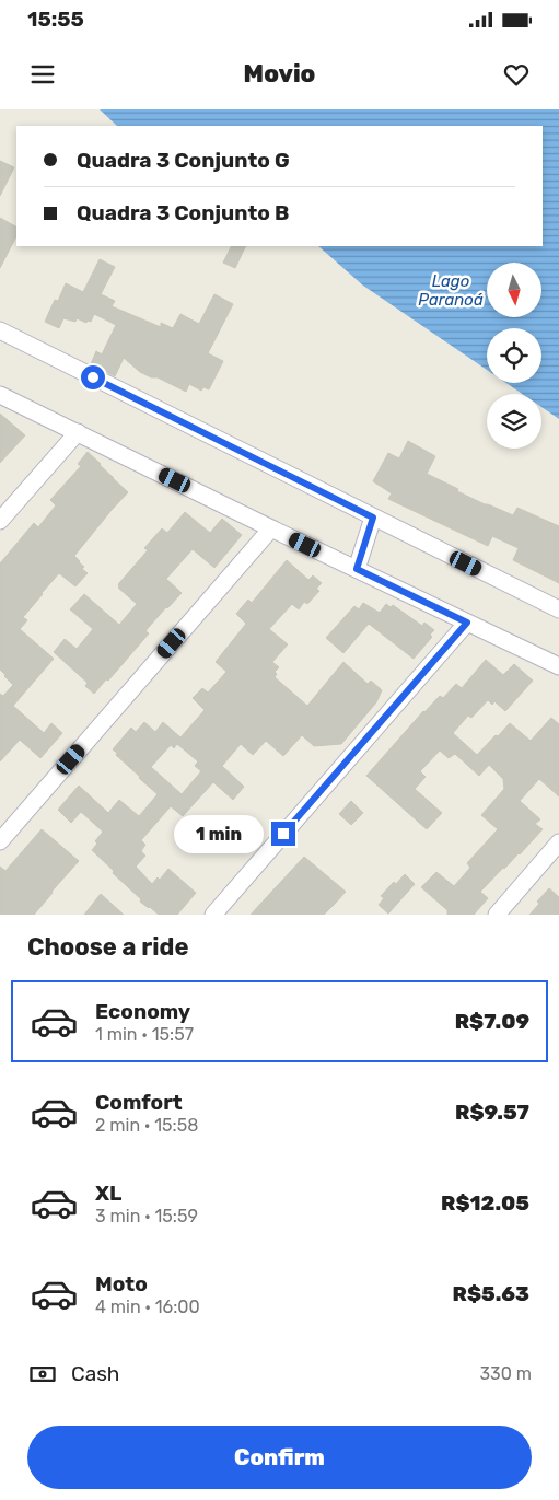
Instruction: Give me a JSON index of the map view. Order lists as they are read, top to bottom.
{
  "water": ["Lago Paranoá"],
  "north": "bottom",
  "page": {
    "status": "15:55",
    "header": "Movio",
    "banner": ["Quadra 3 Conjunto G", "Quadra 3 Conjunto B"],
    "bubble": "1 min",
    "heading": "Choose a ride",
    "list": [
      {
        "name": "Economy",
        "note": "1 min · 15:57",
        "value": "R$7.09"
      },
      {
        "name": "Comfort",
        "note": "2 min · 15:58",
        "value": "R$9.57"
      },
      {
        "name": "XL",
        "note": "3 min · 15:59",
        "value": "R$12.05"
      },
      {
        "name": "Moto",
        "note": "4 min · 16:00",
        "value": "R$5.63"
      }
    ],
    "pay": ["Cash", "330 m"],
    "buttons": "Confirm"
  }
}
